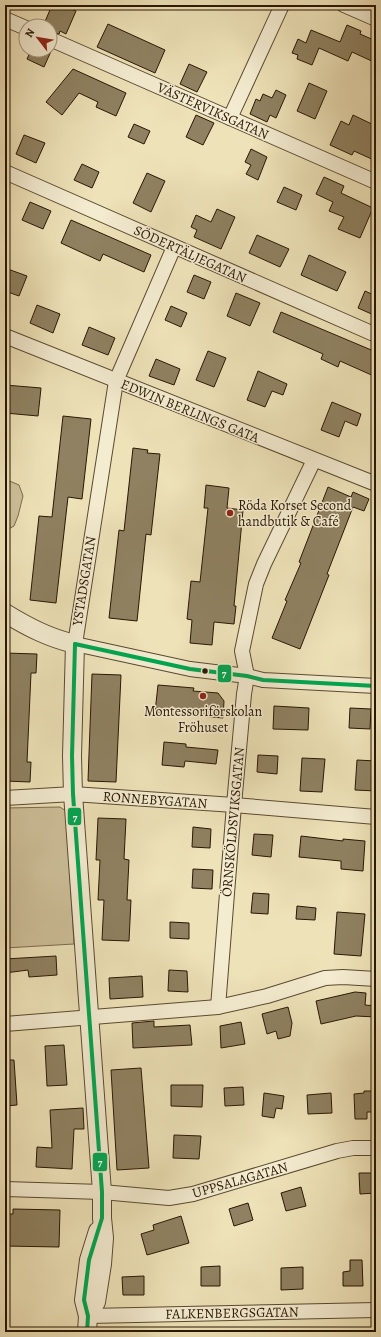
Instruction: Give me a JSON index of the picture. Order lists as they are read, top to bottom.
{
  "streets": {
    "street": [
      "VÄSTERVIKSGATAN",
      "SÖDERTÄLJEGATAN",
      "EDWIN BERLINGS GATA",
      "YSTADSGATAN",
      "RONNEBYGATAN",
      "ÖRNSKÖLDSVIKSGATAN",
      "UPPSALAGATAN",
      "FALKENBERGSGATAN"
    ]
  },
  "crossings": [
    ["SÖDERTÄLJEGATAN", "YSTADSGATAN"],
    ["EDWIN BERLINGS GATA", "YSTADSGATAN"],
    ["EDWIN BERLINGS GATA", "ÖRNSKÖLDSVIKSGATAN"],
    ["YSTADSGATAN", "RONNEBYGATAN"],
    ["YSTADSGATAN", "UPPSALAGATAN"],
    ["YSTADSGATAN", "FALKENBERGSGATAN"],
    ["RONNEBYGATAN", "ÖRNSKÖLDSVIKSGATAN"]
  ],
  "places": ["Röda Korset Second handbutik & Café", "Montessoriförskolan Fröhuset"],
  "lines": ["transit line 7"],
  "north": "top left"
}
